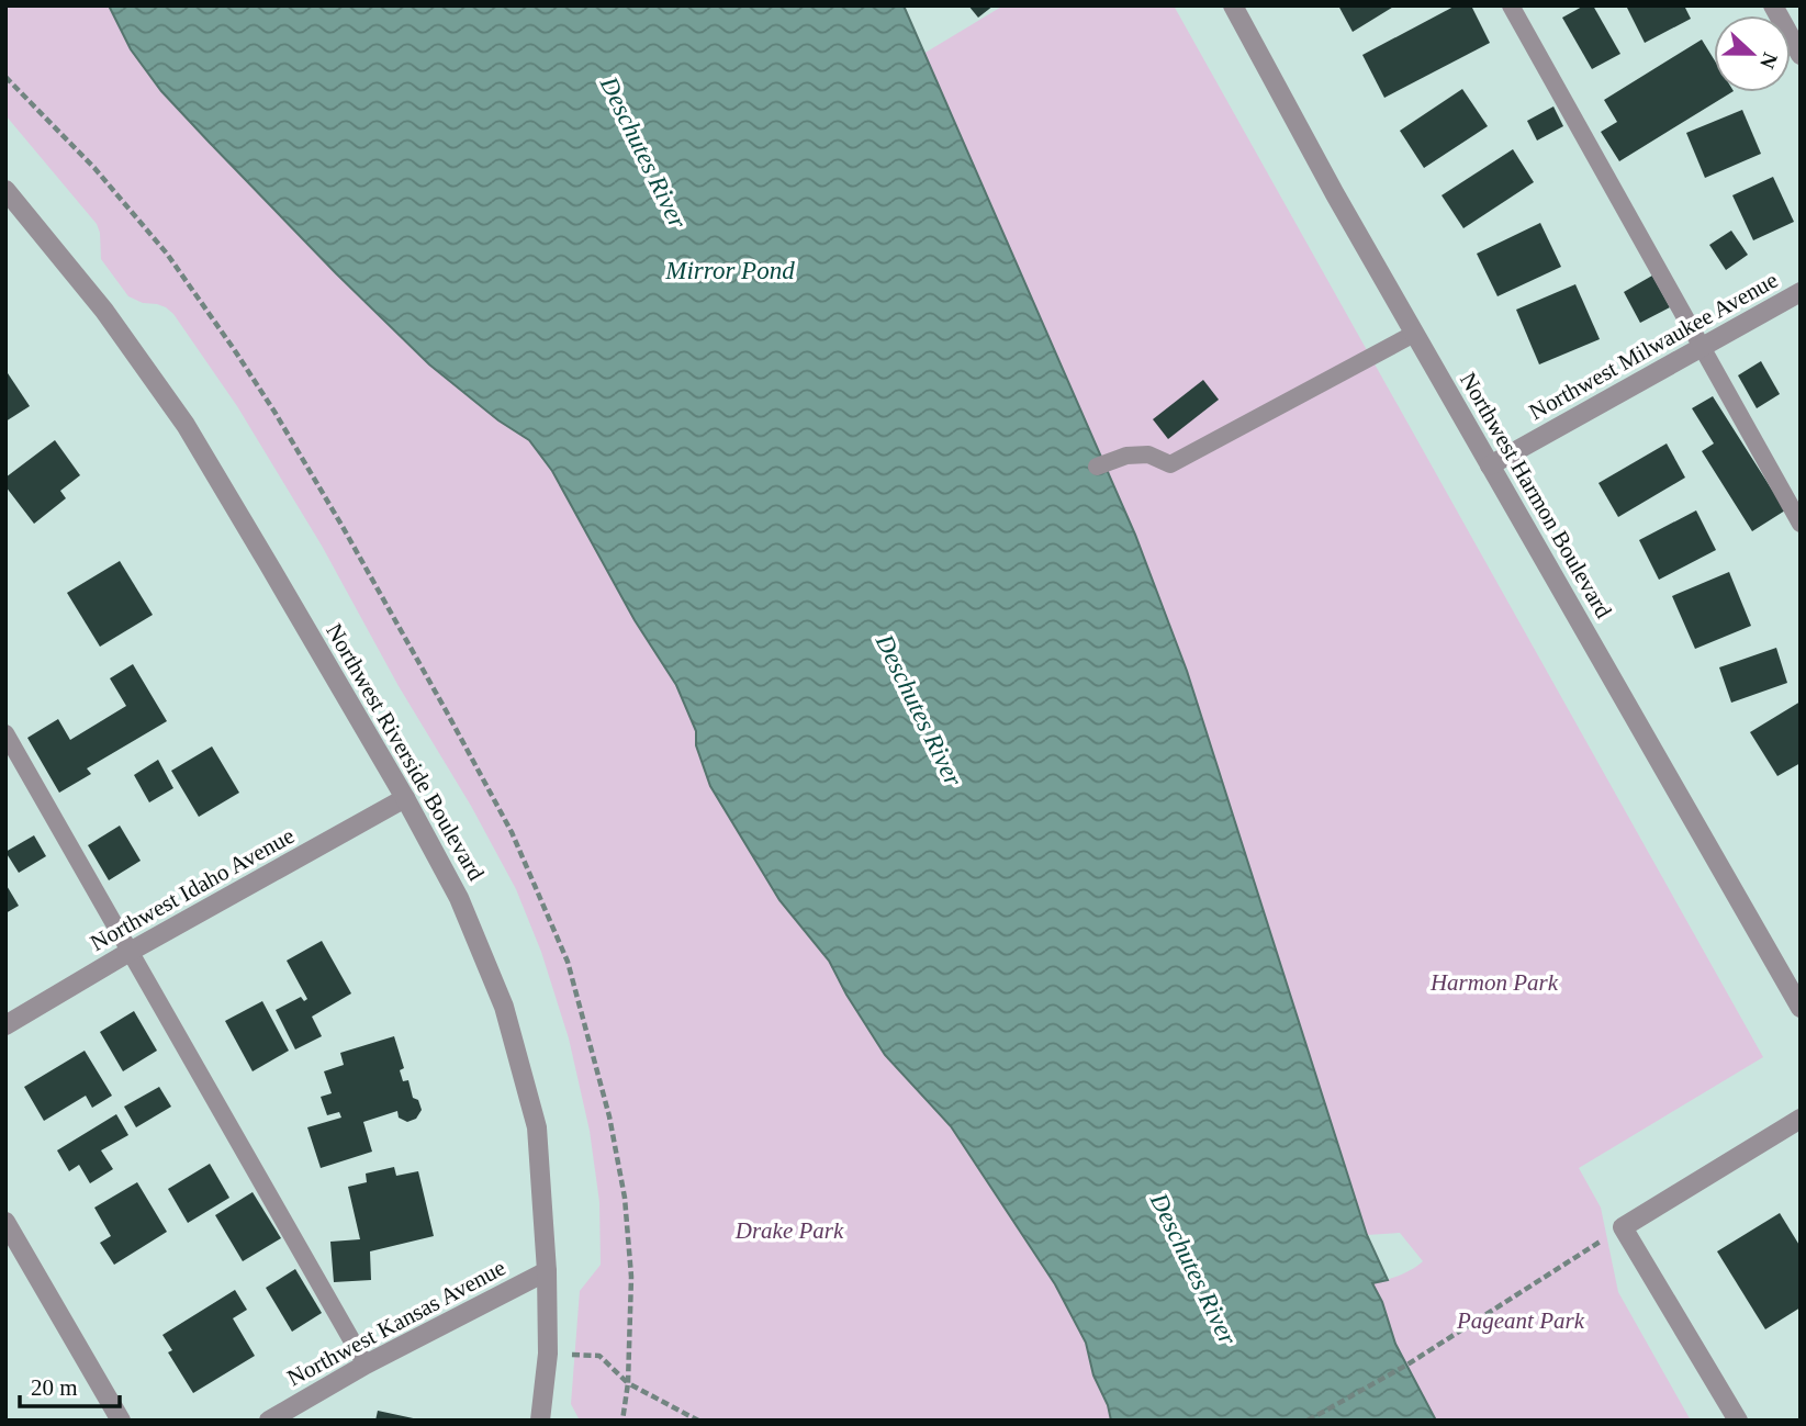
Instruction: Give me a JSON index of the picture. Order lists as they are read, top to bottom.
{
  "streets": {
    "street": [
      "Northwest Milwaukee Avenue",
      "Northwest Harmon Boulevard",
      "Northwest Riverside Boulevard",
      "Northwest Idaho Avenue",
      "Northwest Kansas Avenue"
    ]
  },
  "crossings": [
    ["Northwest Milwaukee Avenue", "Northwest Harmon Boulevard"],
    ["Northwest Riverside Boulevard", "Northwest Idaho Avenue"],
    ["Northwest Riverside Boulevard", "Northwest Kansas Avenue"]
  ],
  "water": ["Deschutes River", "Mirror Pond"],
  "parks": ["Harmon Park", "Drake Park", "Pageant Park"],
  "scale_bar": "20 m",
  "north": "right"
}
